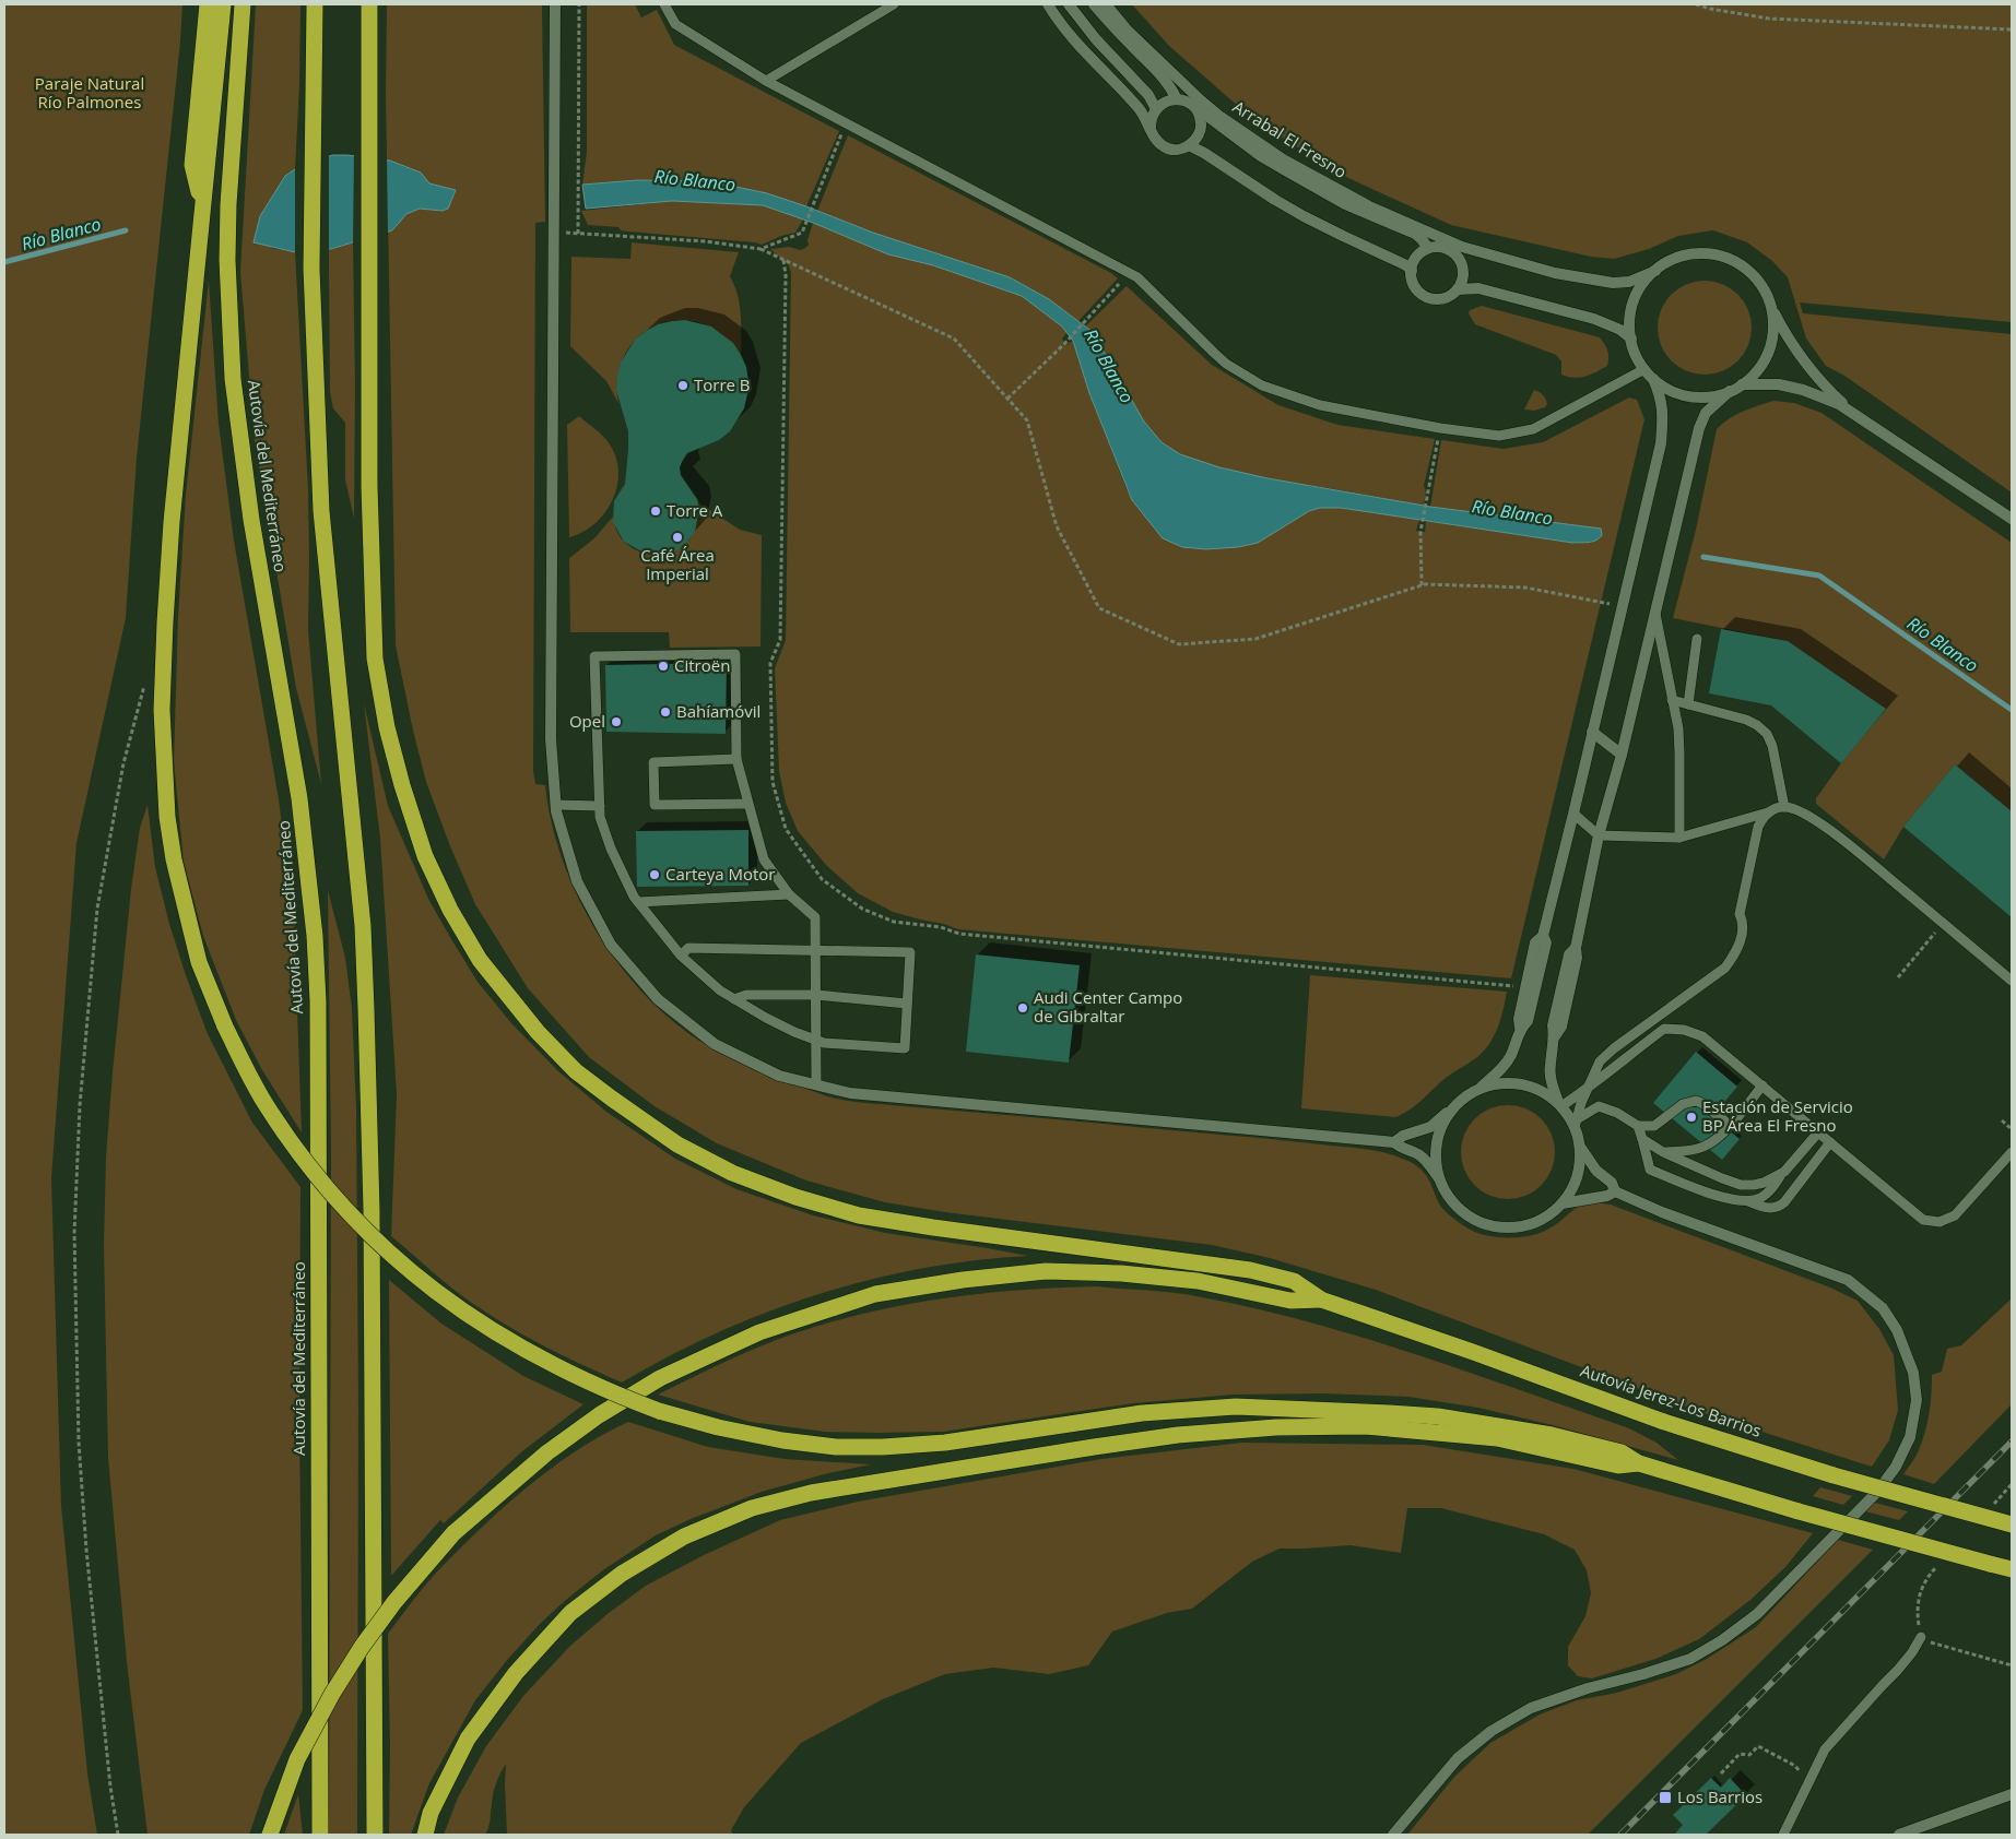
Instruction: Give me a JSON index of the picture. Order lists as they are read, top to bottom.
{
  "streets": {
    "highway": ["Autovía del Mediterráneo", "Autovía Jerez-Los Barrios"],
    "street": ["Arrabal El Fresno"]
  },
  "water": ["Río Blanco"],
  "parks": ["Paraje Natural Río Palmones"],
  "places": {
    "other": [
      "Torre B",
      "Torre A",
      "Café Área Imperial",
      "Citroën",
      "Bahíamóvil",
      "Opel",
      "Carteya Motor",
      "Audi Center Campo de Gibraltar",
      "Estación de Servicio BP Área El Fresno"
    ],
    "transit": ["Los Barrios"]
  }
}
